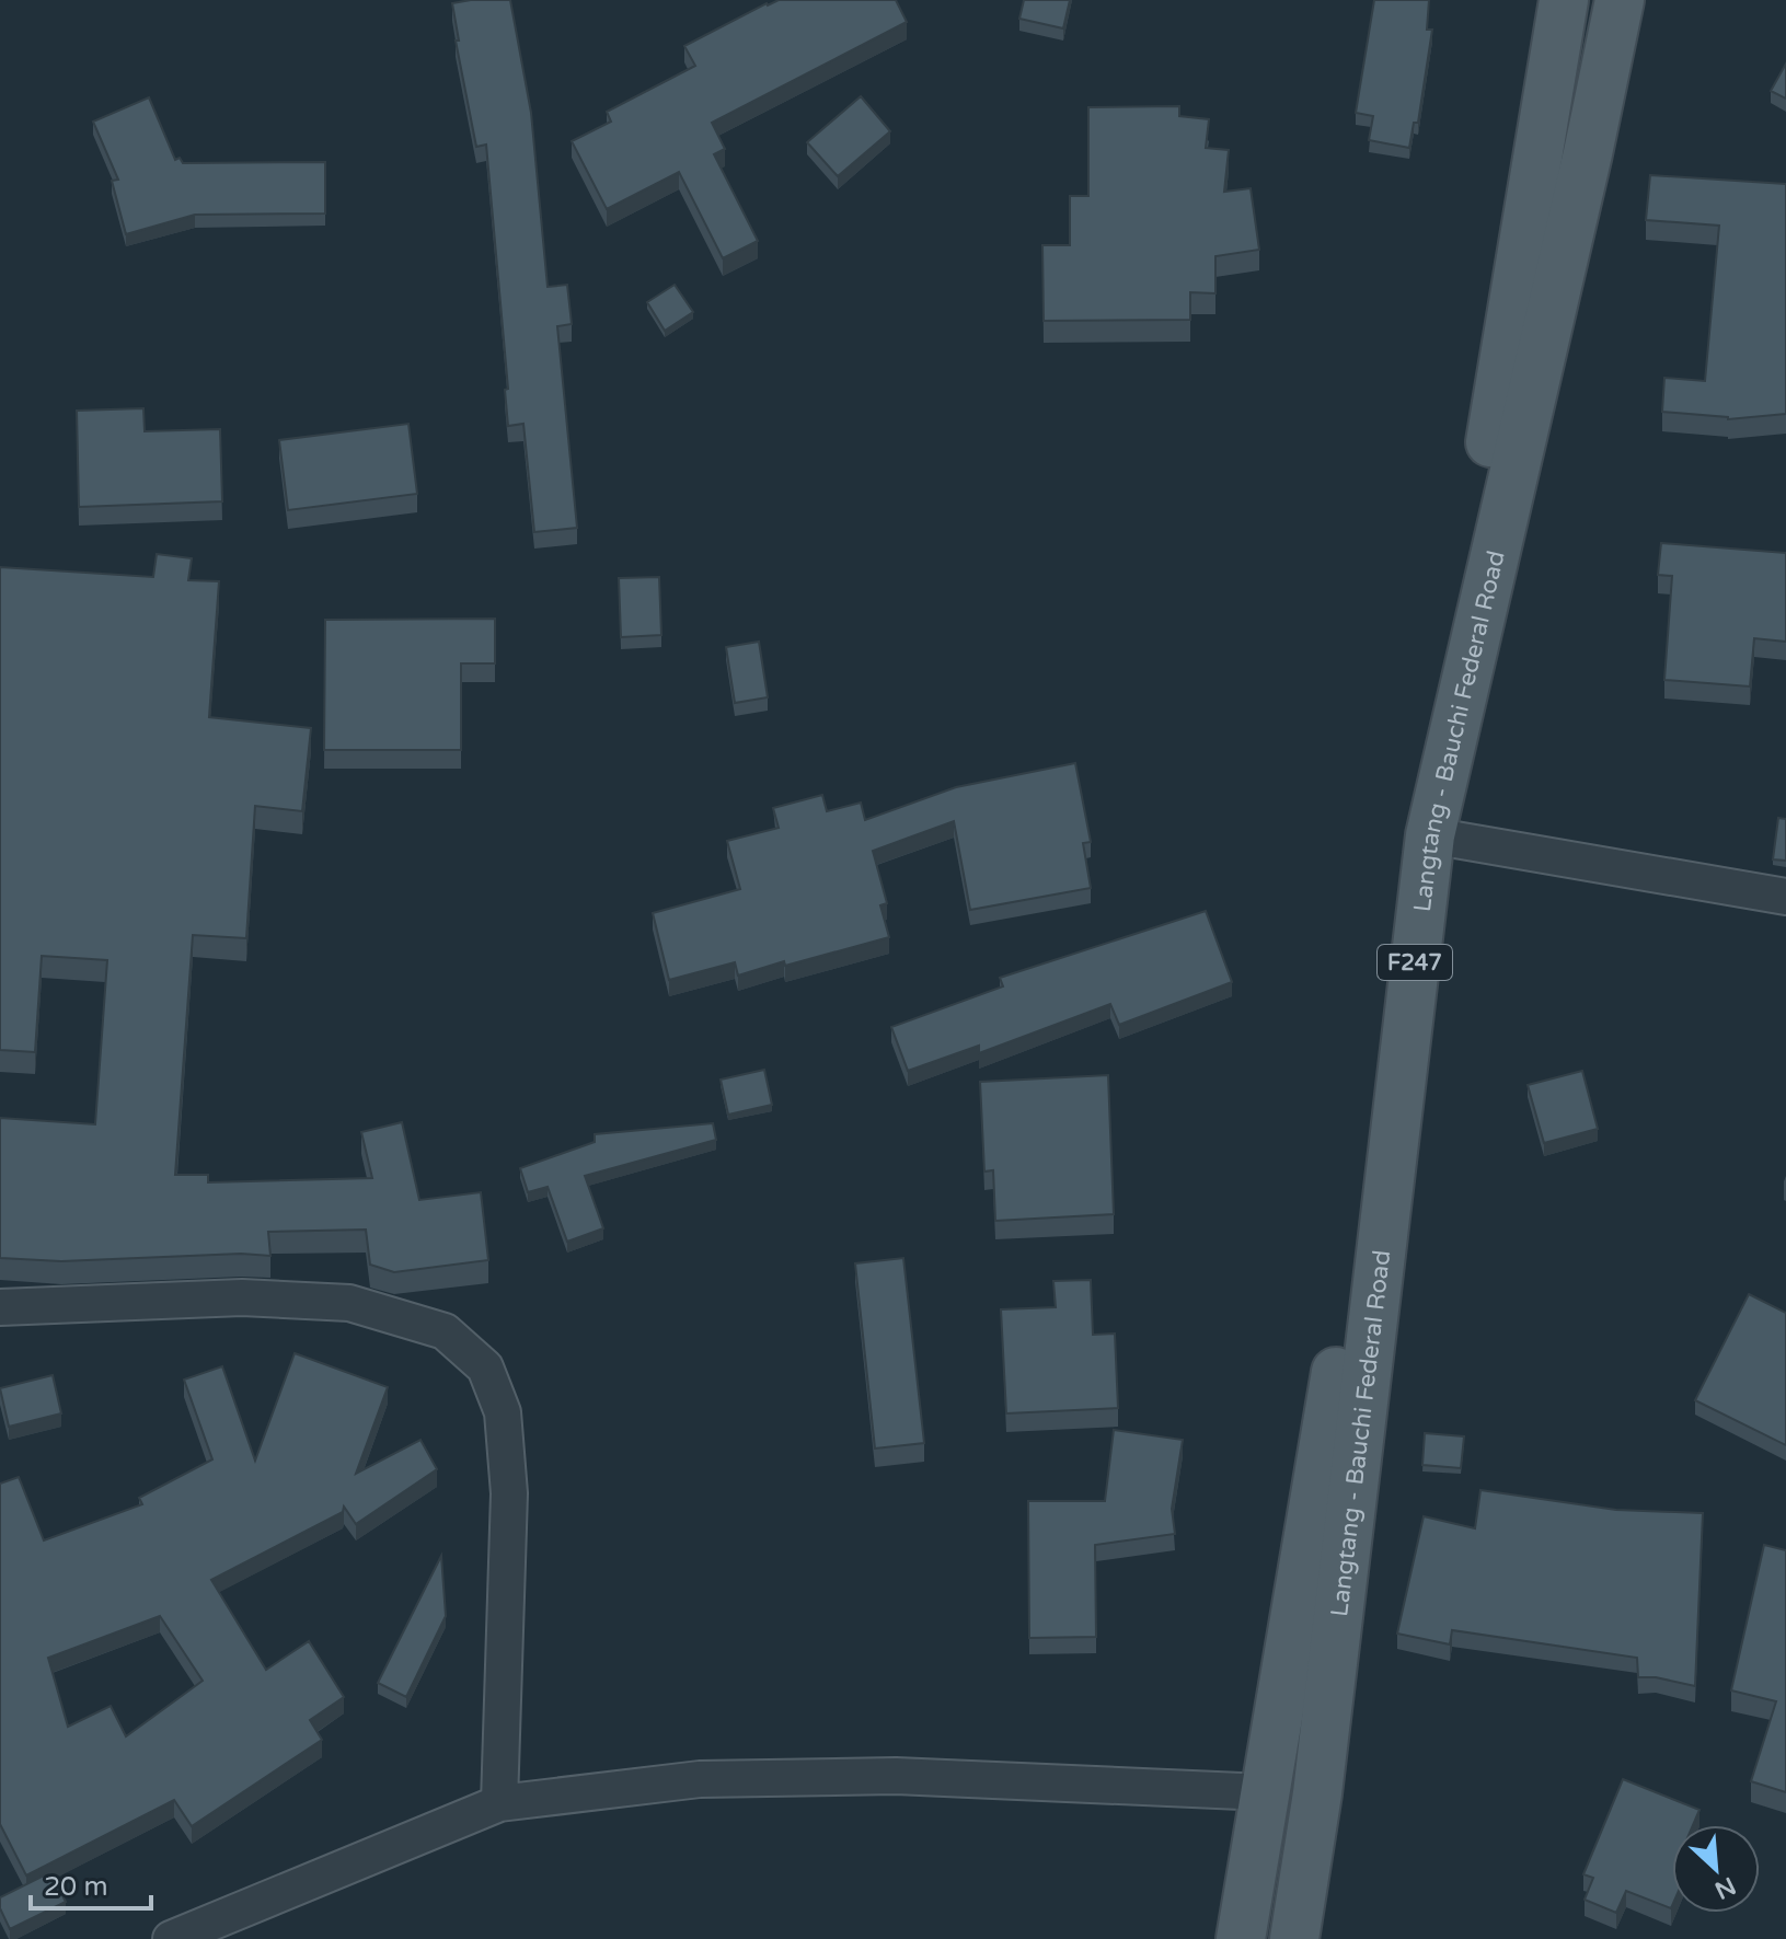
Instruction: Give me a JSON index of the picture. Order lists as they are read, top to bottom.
{
  "streets": {
    "main road": ["Langtang - Bauchi Federal Road", "F247"]
  },
  "scale_bar": "20 m",
  "north": "bottom right"
}
